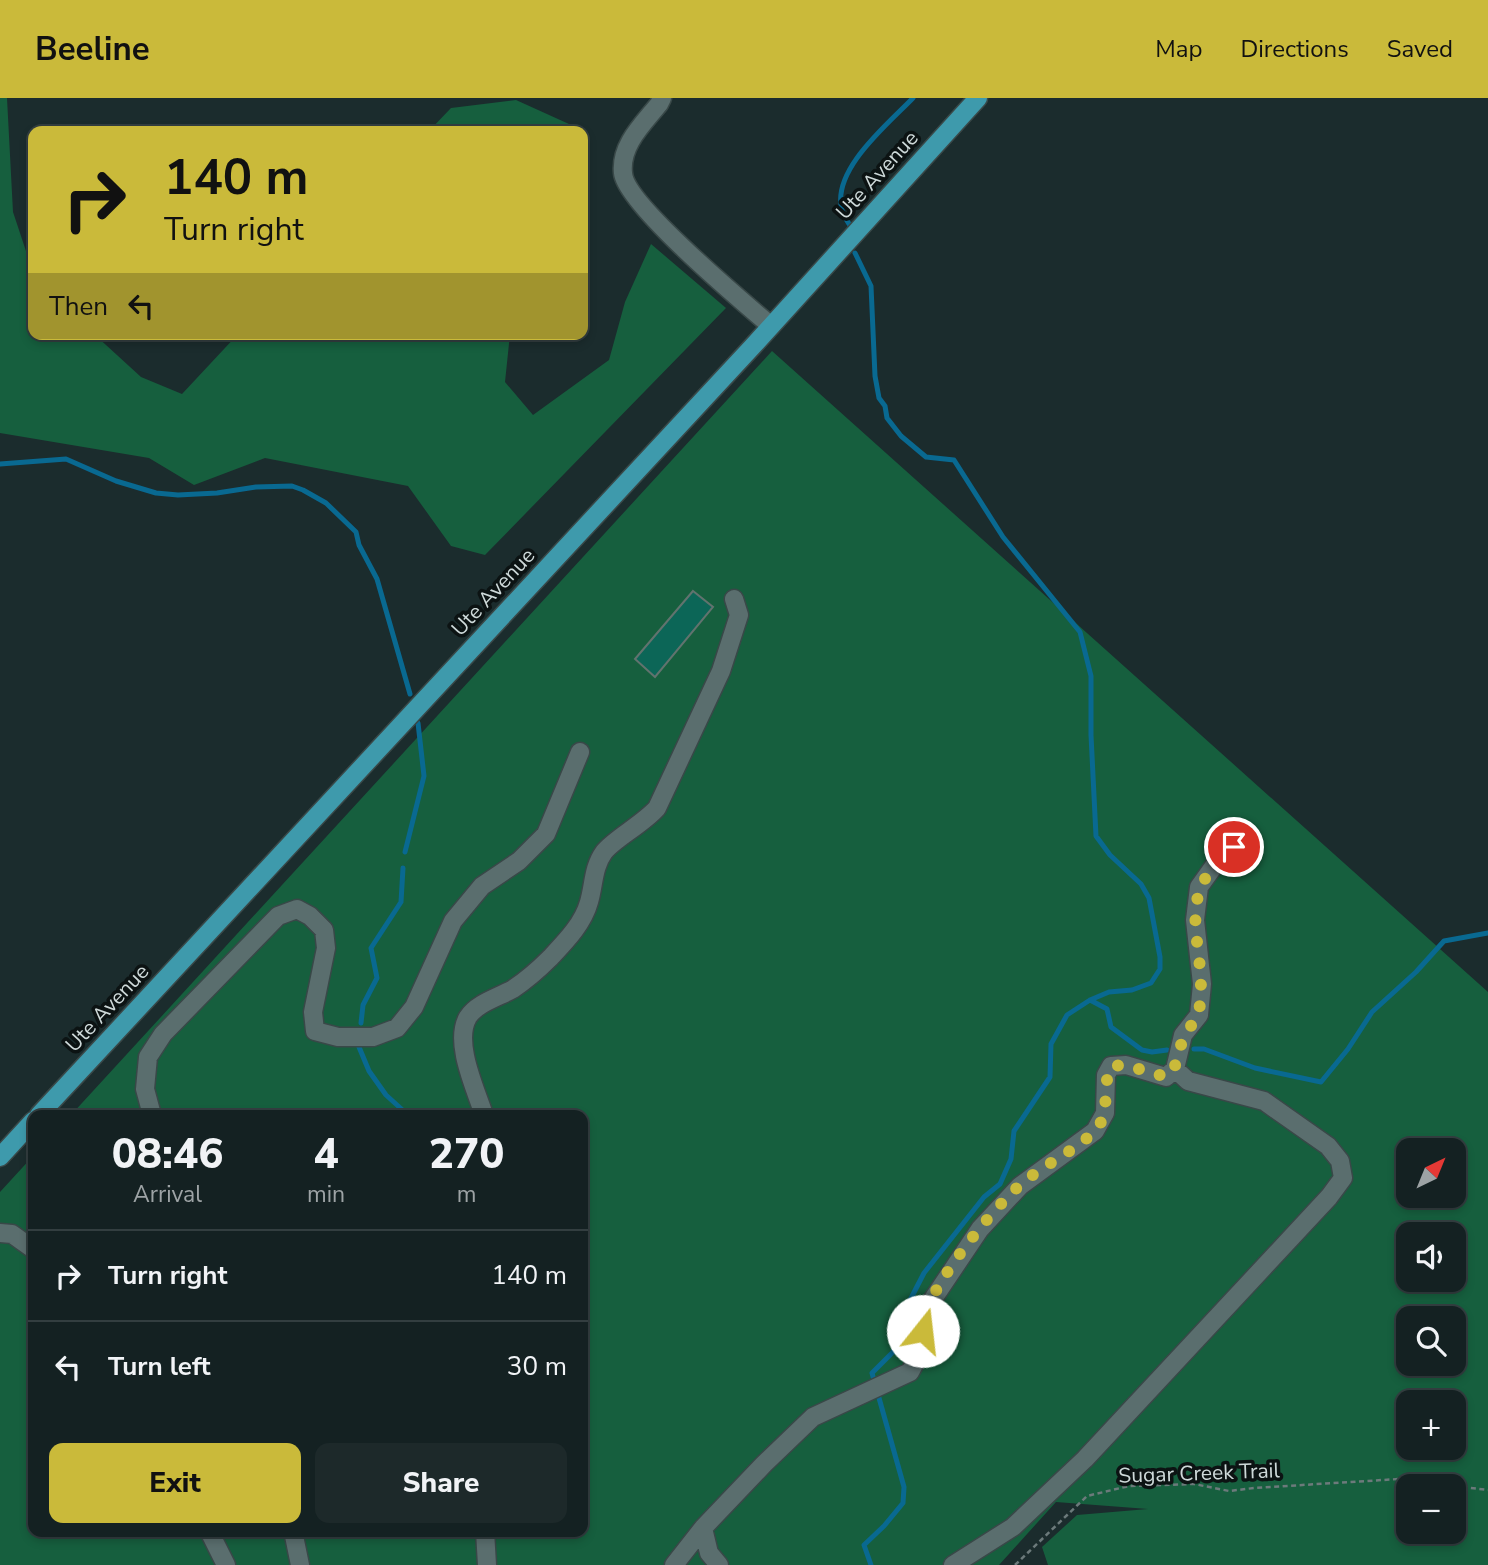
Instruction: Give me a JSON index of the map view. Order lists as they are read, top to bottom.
{
  "streets": {
    "main road": ["Ute Avenue"],
    "path": ["Sugar Creek Trail"]
  },
  "north": "top right",
  "page": {
    "header": "Beeline",
    "nav": ["Map", "Directions", "Saved"],
    "turn": ["140 m", "Turn right"],
    "then": "Then",
    "eta": [
      "08:46",
      "Arrival",
      "4",
      "min",
      "270",
      "m"
    ],
    "map_buttons": ["+", "−"],
    "list": [
      {
        "name": "Turn right",
        "value": "140 m"
      },
      {
        "name": "Turn left",
        "value": "30 m"
      }
    ],
    "buttons": ["Exit", "Share"]
  }
}
